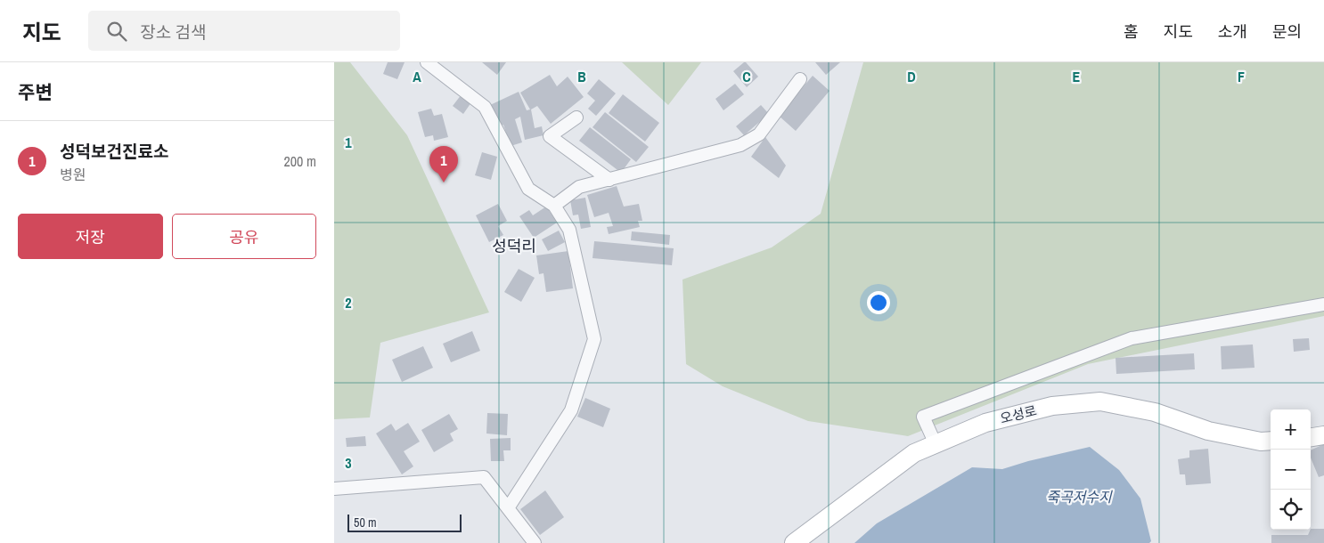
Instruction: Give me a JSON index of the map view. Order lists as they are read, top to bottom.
{
  "streets": {
    "main road": ["오성로"]
  },
  "districts": ["성덕리"],
  "water": ["죽곡저수지"],
  "scale_bar": "50 m",
  "page": {
    "header": "지도",
    "search": "장소 검색",
    "nav": [
      "홈",
      "지도",
      "소개",
      "문의"
    ],
    "heading": "주변",
    "list": [
      {
        "mark": "1",
        "name": "성덕보건진료소",
        "note": "병원",
        "value": "200 m"
      }
    ],
    "pins": "1",
    "buttons": ["저장", "공유"],
    "map_buttons": ["+", "−"],
    "scale": "50 m"
  },
  "grid": {
    "columns": [
      "A",
      "B",
      "C",
      "D",
      "E",
      "F"
    ],
    "rows": ["1", "2", "3"]
  }
}
